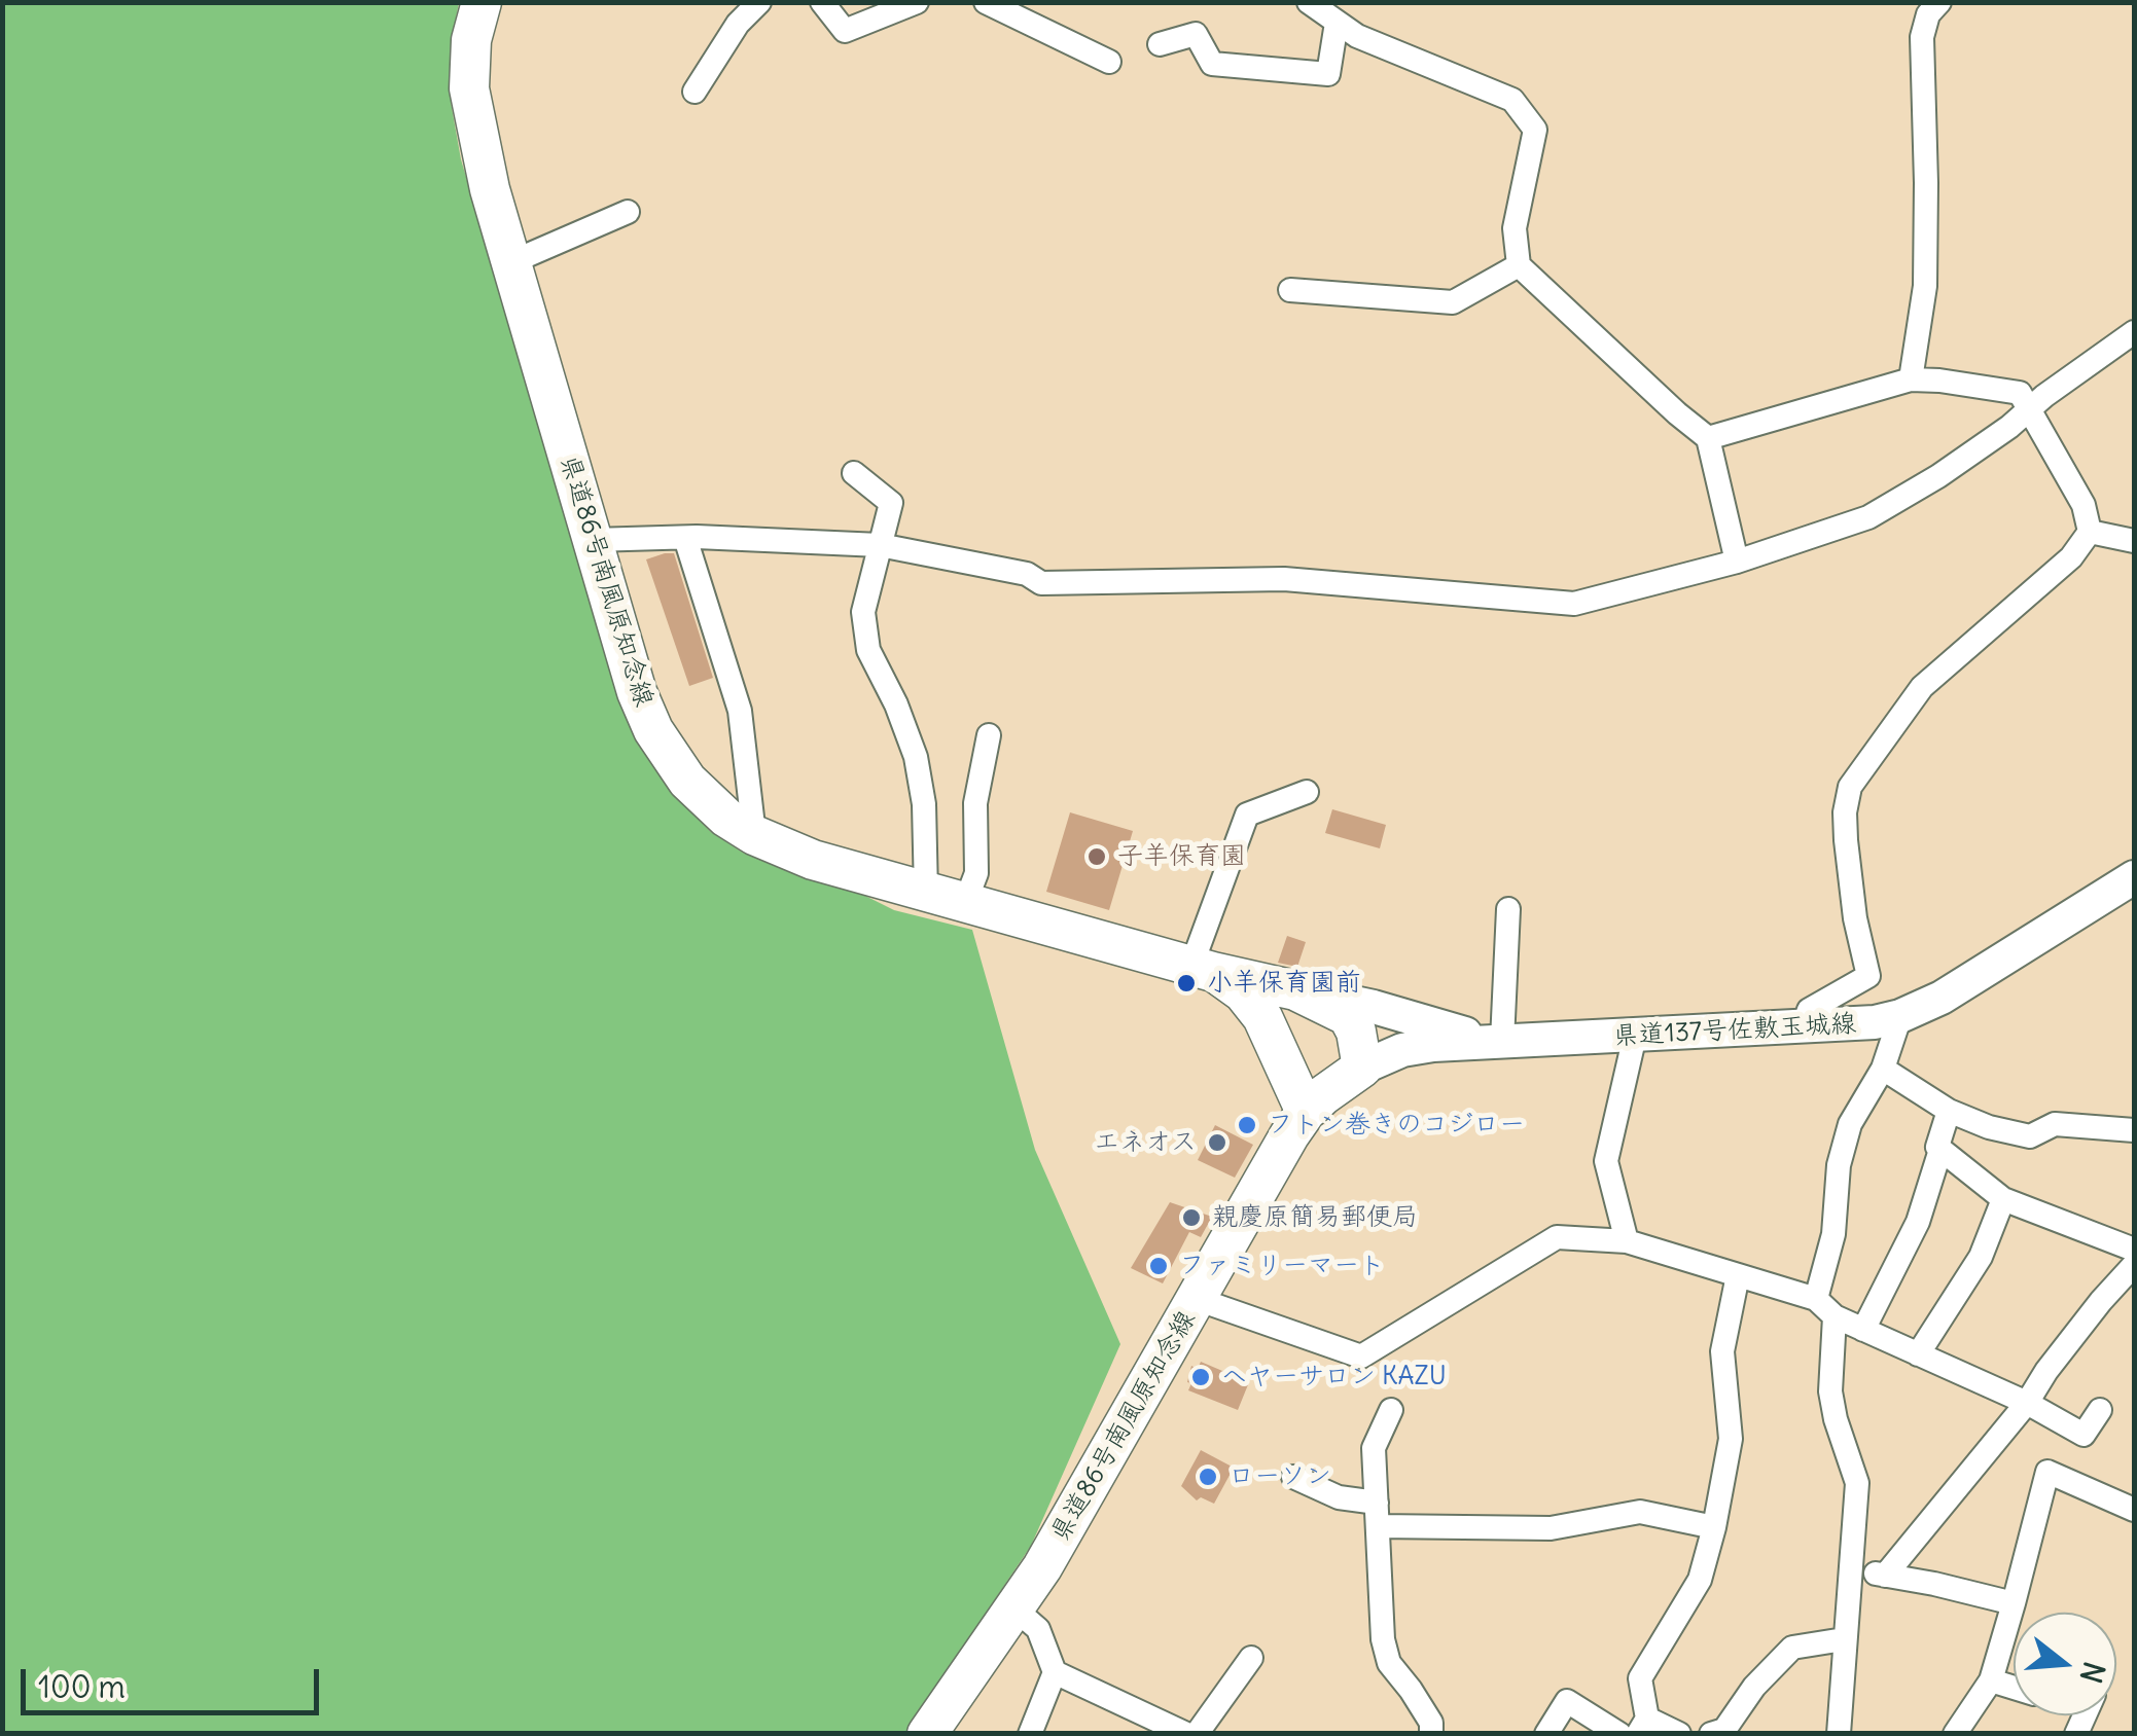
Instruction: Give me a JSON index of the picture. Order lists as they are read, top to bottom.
{
  "streets": {
    "main road": ["県道86号南風原知念線", "県道137号佐敷玉城線"]
  },
  "crossings": [
    ["県道86号南風原知念線", "県道137号佐敷玉城線"]
  ],
  "places": [
    "子羊保育園",
    "小羊保育園前",
    "フトン巻きのコジロー",
    "エネオス",
    "親慶原簡易郵便局",
    "ファミリーマート",
    "ヘヤーサロン KAZU",
    "ローソン"
  ],
  "scale_bar": "100 m",
  "north": "right"
}
